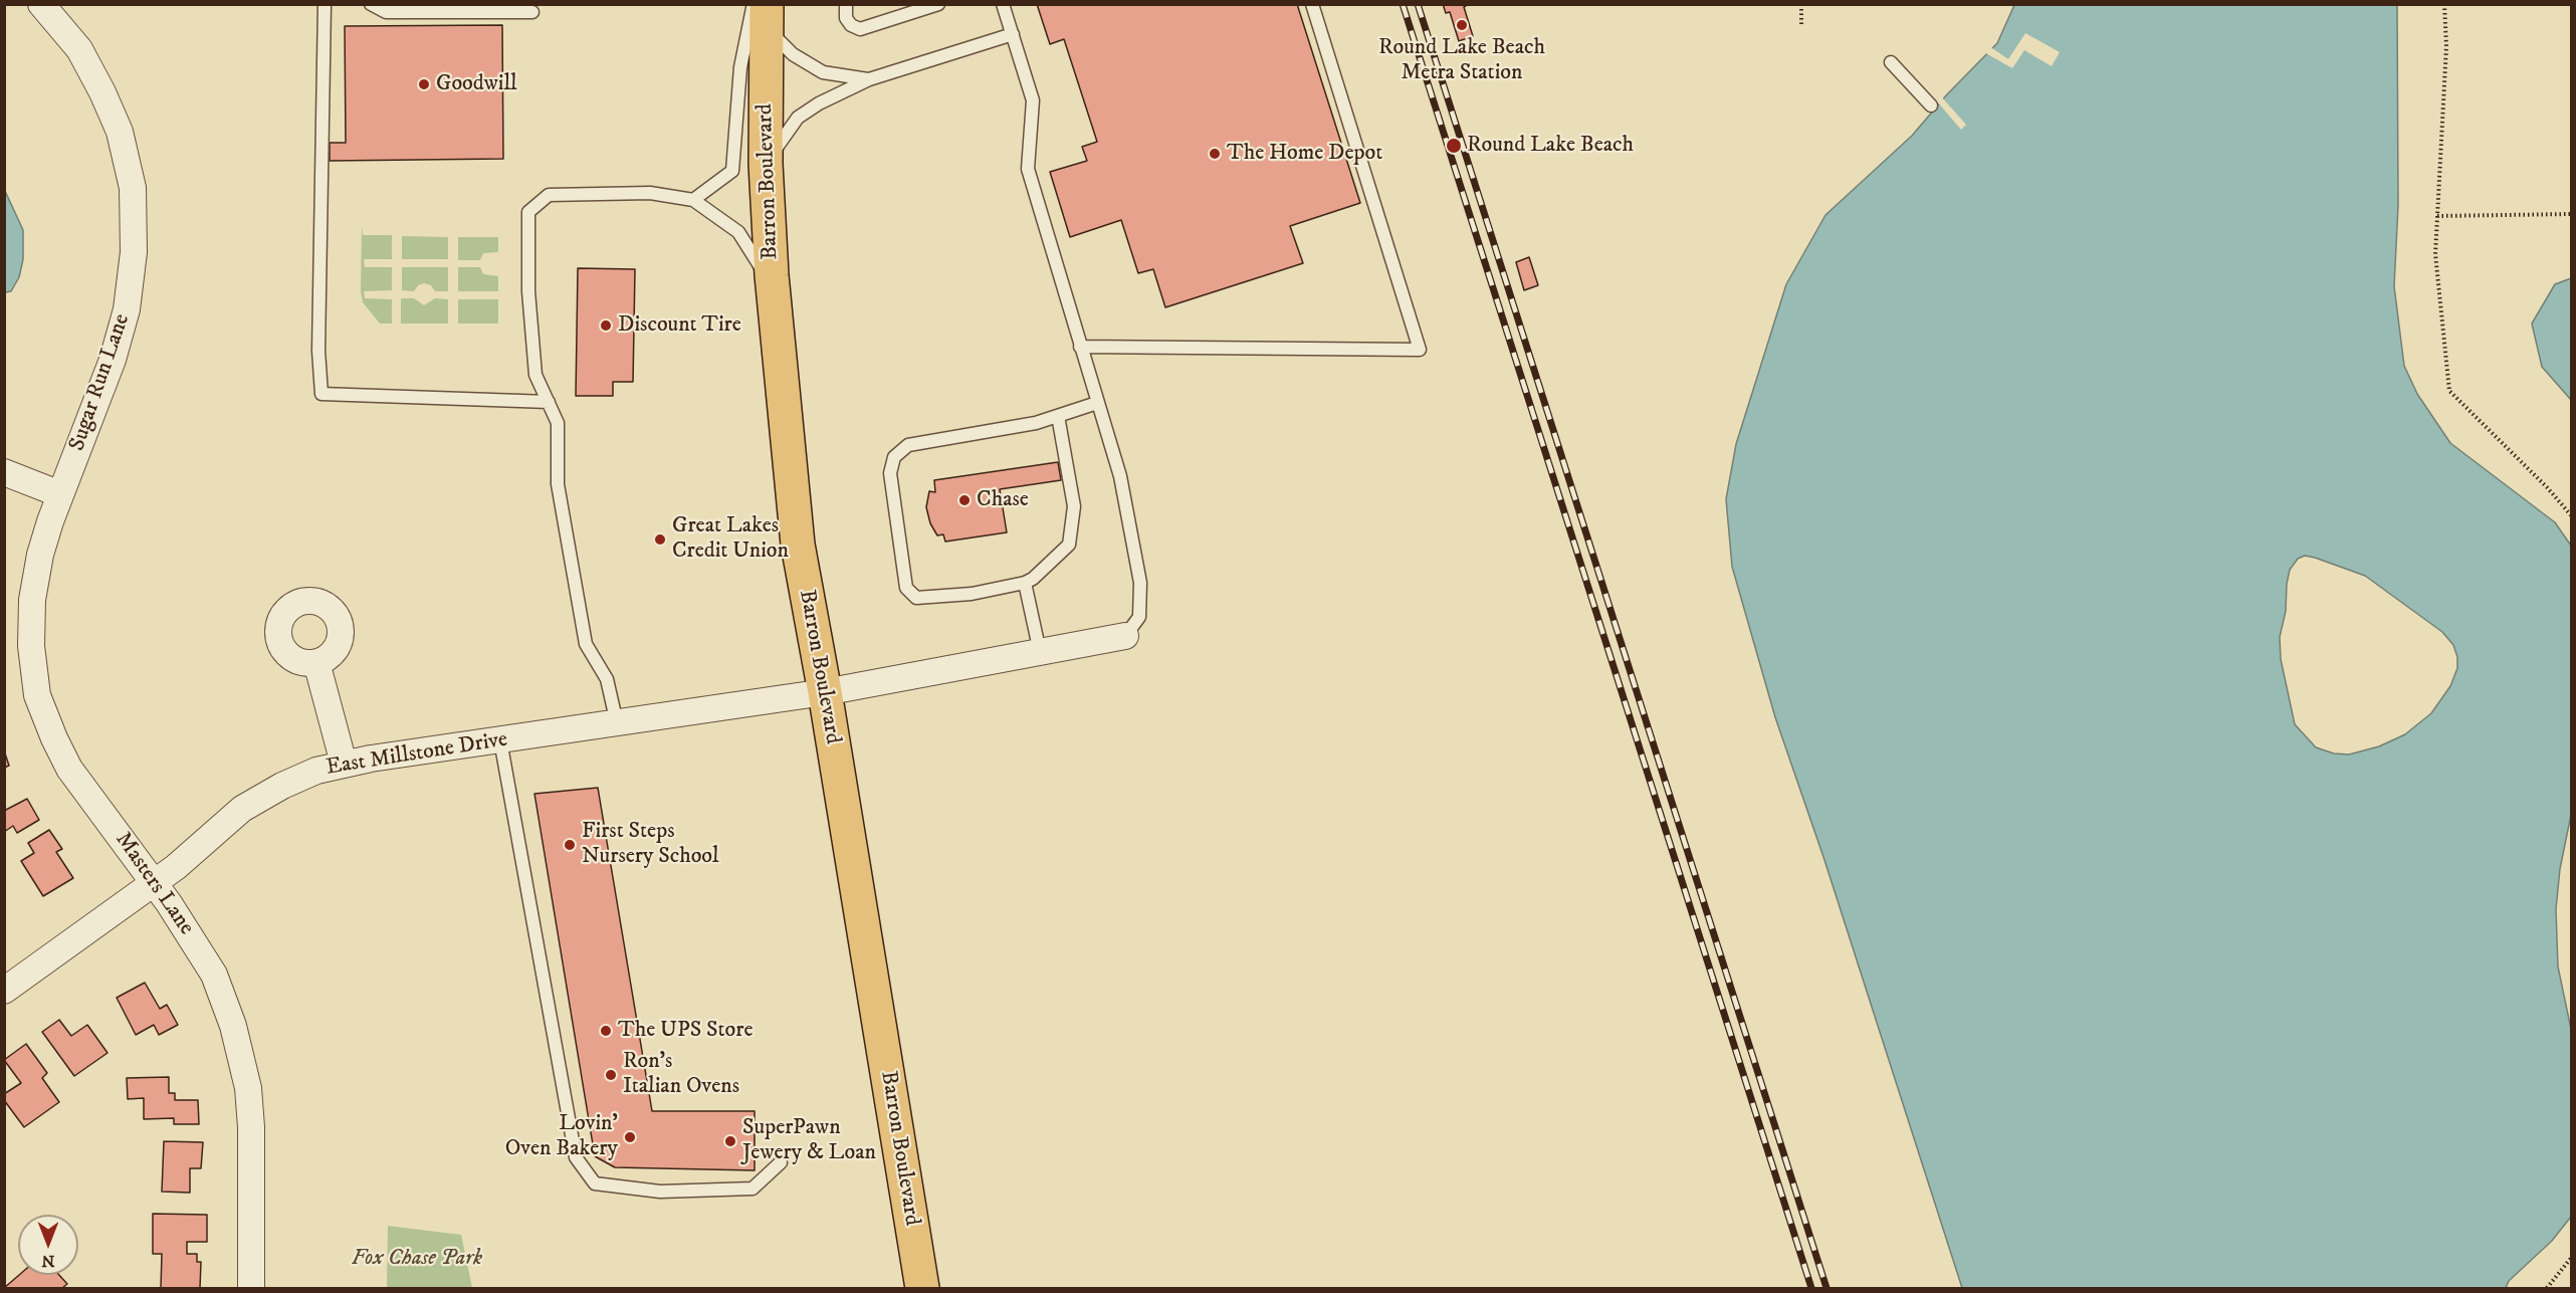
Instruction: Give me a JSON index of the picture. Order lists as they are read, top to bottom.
{
  "streets": {
    "main road": ["Barron Boulevard"],
    "street": ["Sugar Run Lane", "East Millstone Drive", "Masters Lane"]
  },
  "crossings": [
    ["Barron Boulevard", "East Millstone Drive"],
    ["Sugar Run Lane", "Masters Lane"],
    ["East Millstone Drive", "Masters Lane"]
  ],
  "parks": ["Fox Chase Park"],
  "places": [
    "Round Lake Beach Metra Station",
    "Goodwill",
    "Round Lake Beach",
    "The Home Depot",
    "Discount Tire",
    "Chase",
    "Great Lakes Credit Union",
    "First Steps Nursery School",
    "The UPS Store",
    "Ron's Italian Ovens",
    "Lovin' Oven Bakery",
    "SuperPawn Jewery & Loan"
  ],
  "north": "bottom"
}
